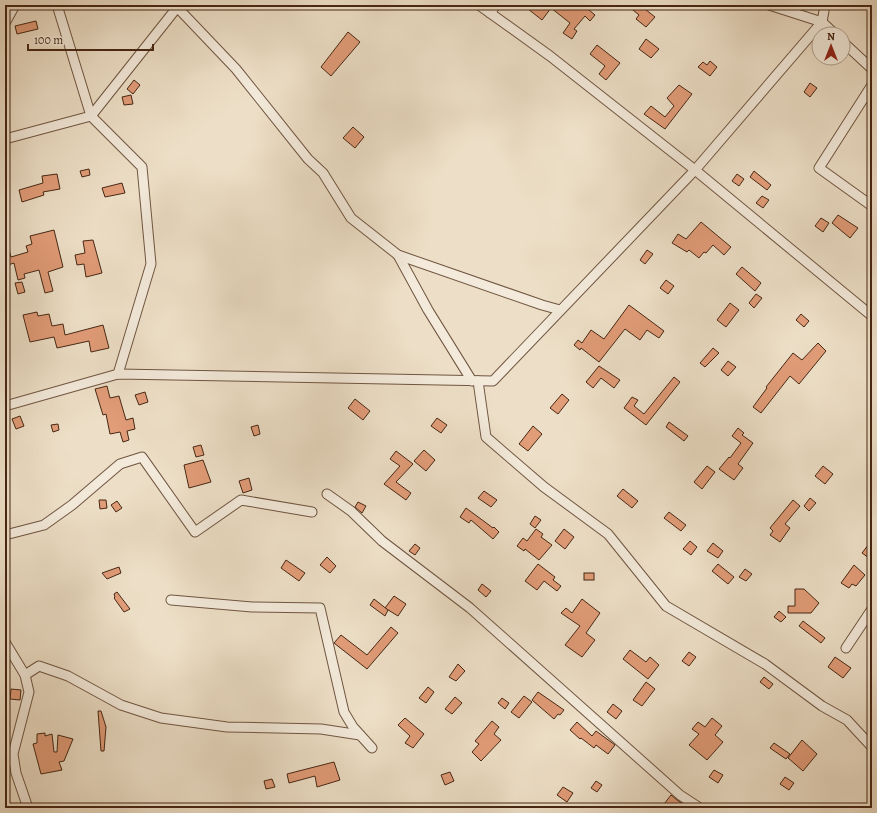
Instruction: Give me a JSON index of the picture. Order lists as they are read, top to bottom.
{
  "scale_bar": "100 m",
  "north": "top"
}
